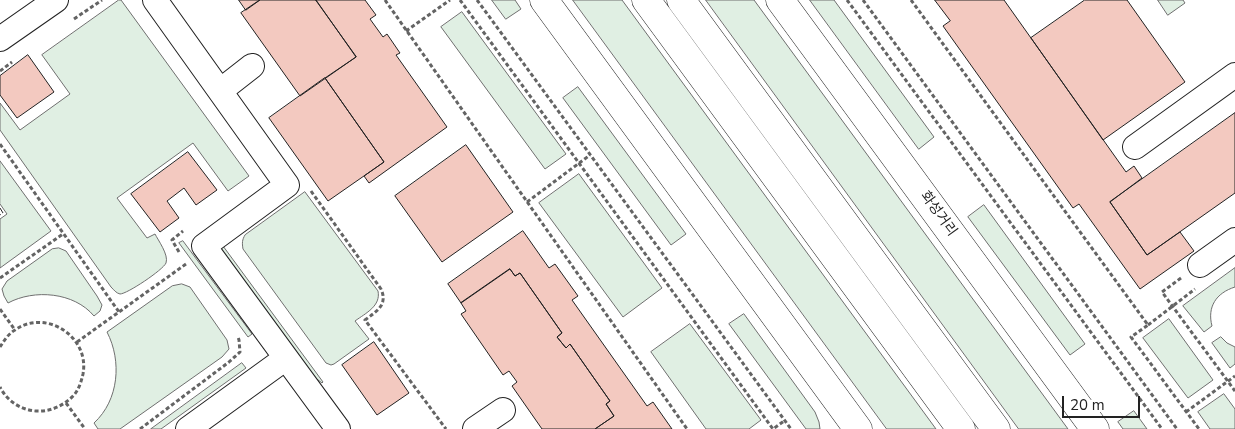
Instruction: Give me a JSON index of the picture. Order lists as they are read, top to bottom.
{
  "streets": {
    "main road": ["화성거리"]
  },
  "scale_bar": "20 m"
}
